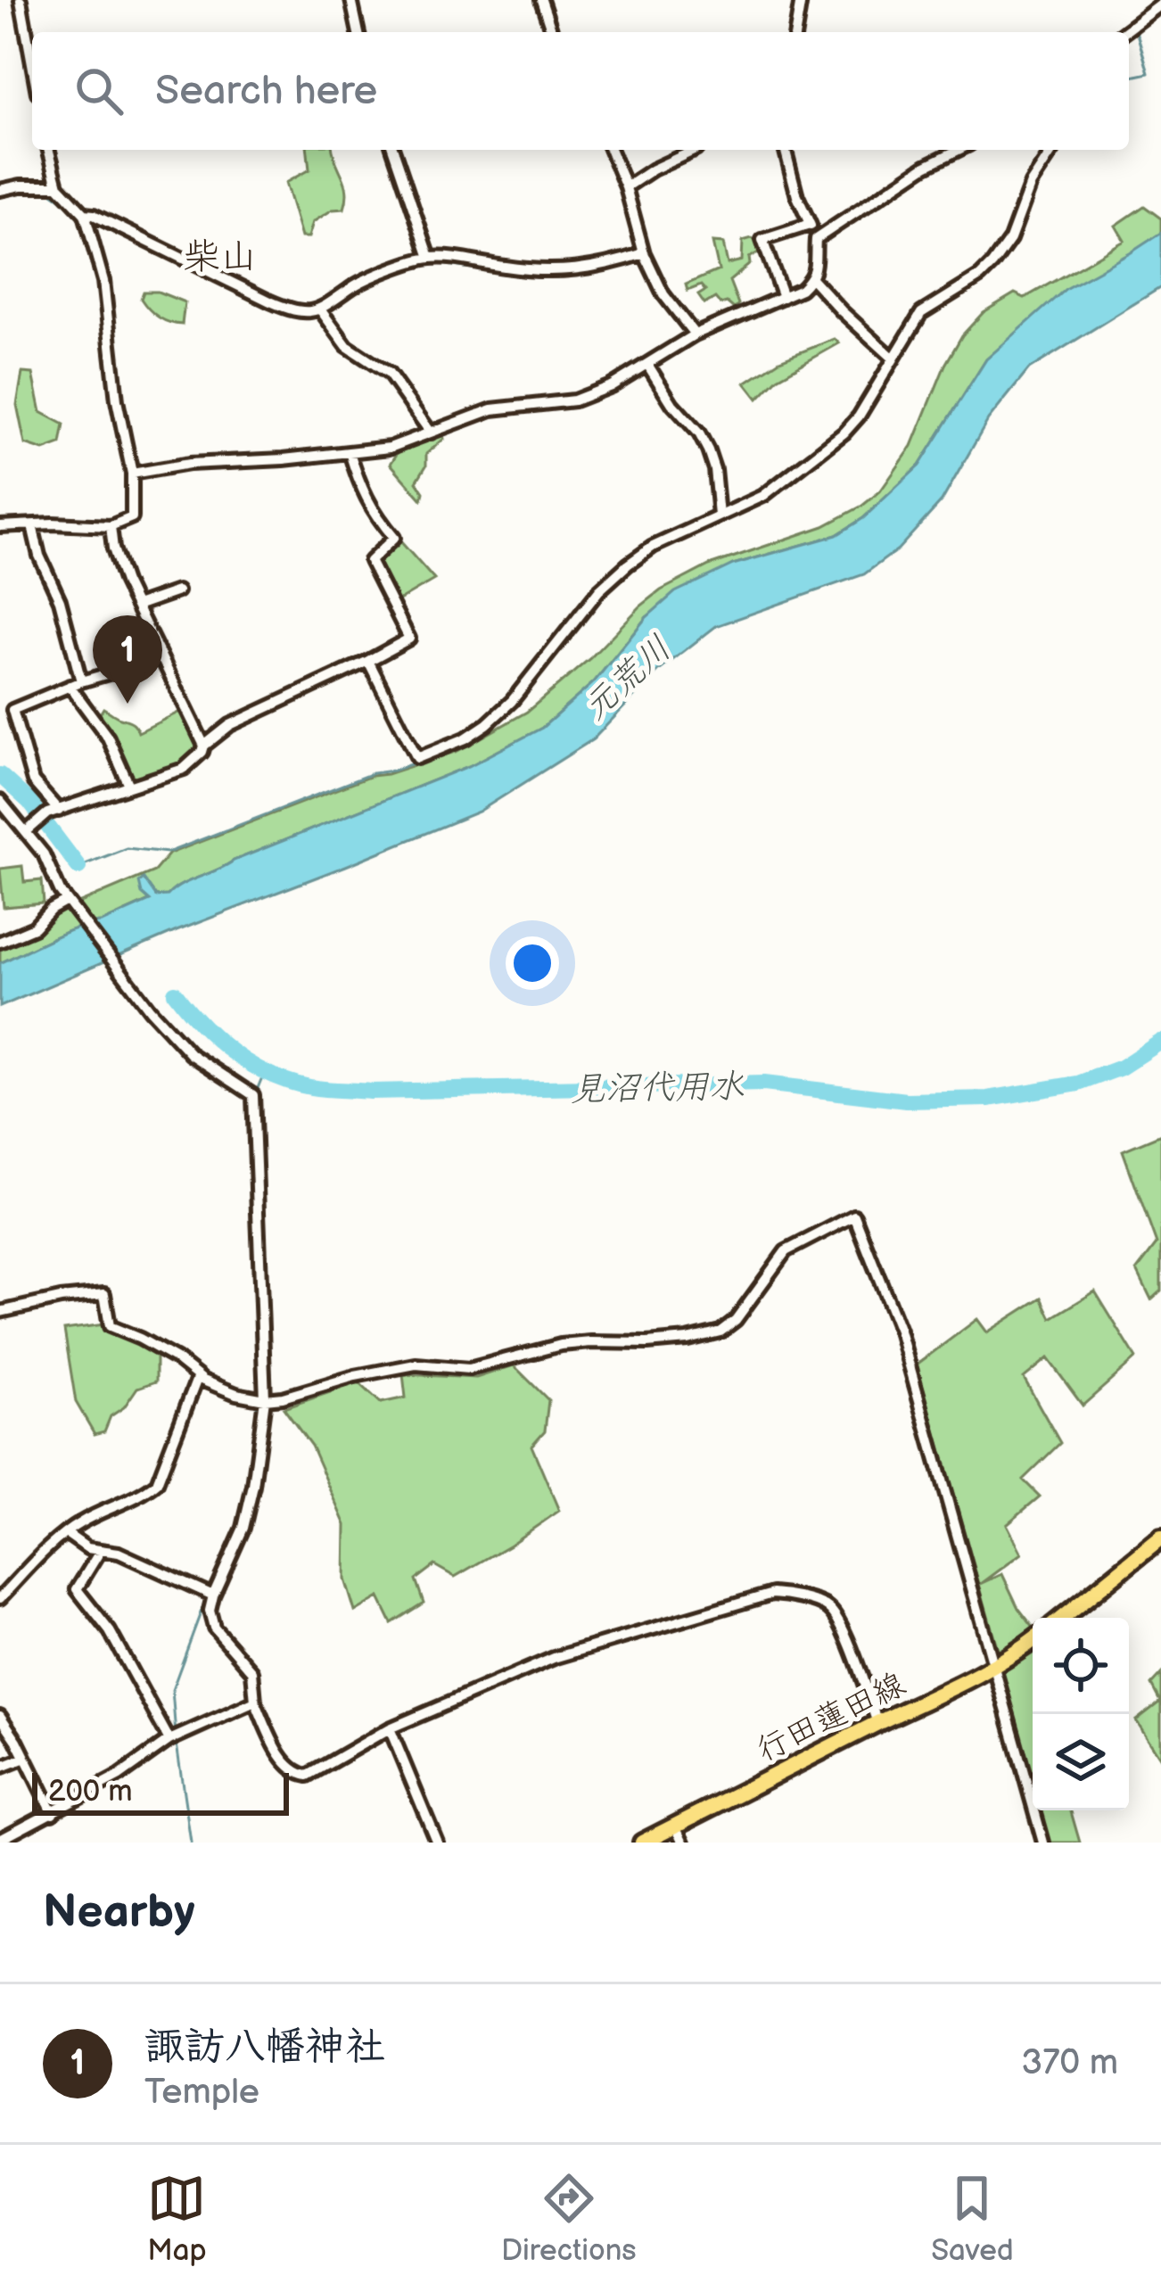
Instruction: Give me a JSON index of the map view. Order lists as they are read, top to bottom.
{
  "streets": {
    "main road": ["行田蓮田線"]
  },
  "districts": ["柴山"],
  "water": ["元荒川", "見沼代用水"],
  "scale_bar": "200 m",
  "page": {
    "search": "Search here",
    "pins": "1",
    "scale": "200 m",
    "heading": "Nearby",
    "list": [
      {
        "mark": "1",
        "name": "諏訪八幡神社",
        "note": "Temple",
        "value": "370 m"
      }
    ],
    "nav": ["Map", "Directions", "Saved"]
  }
}
